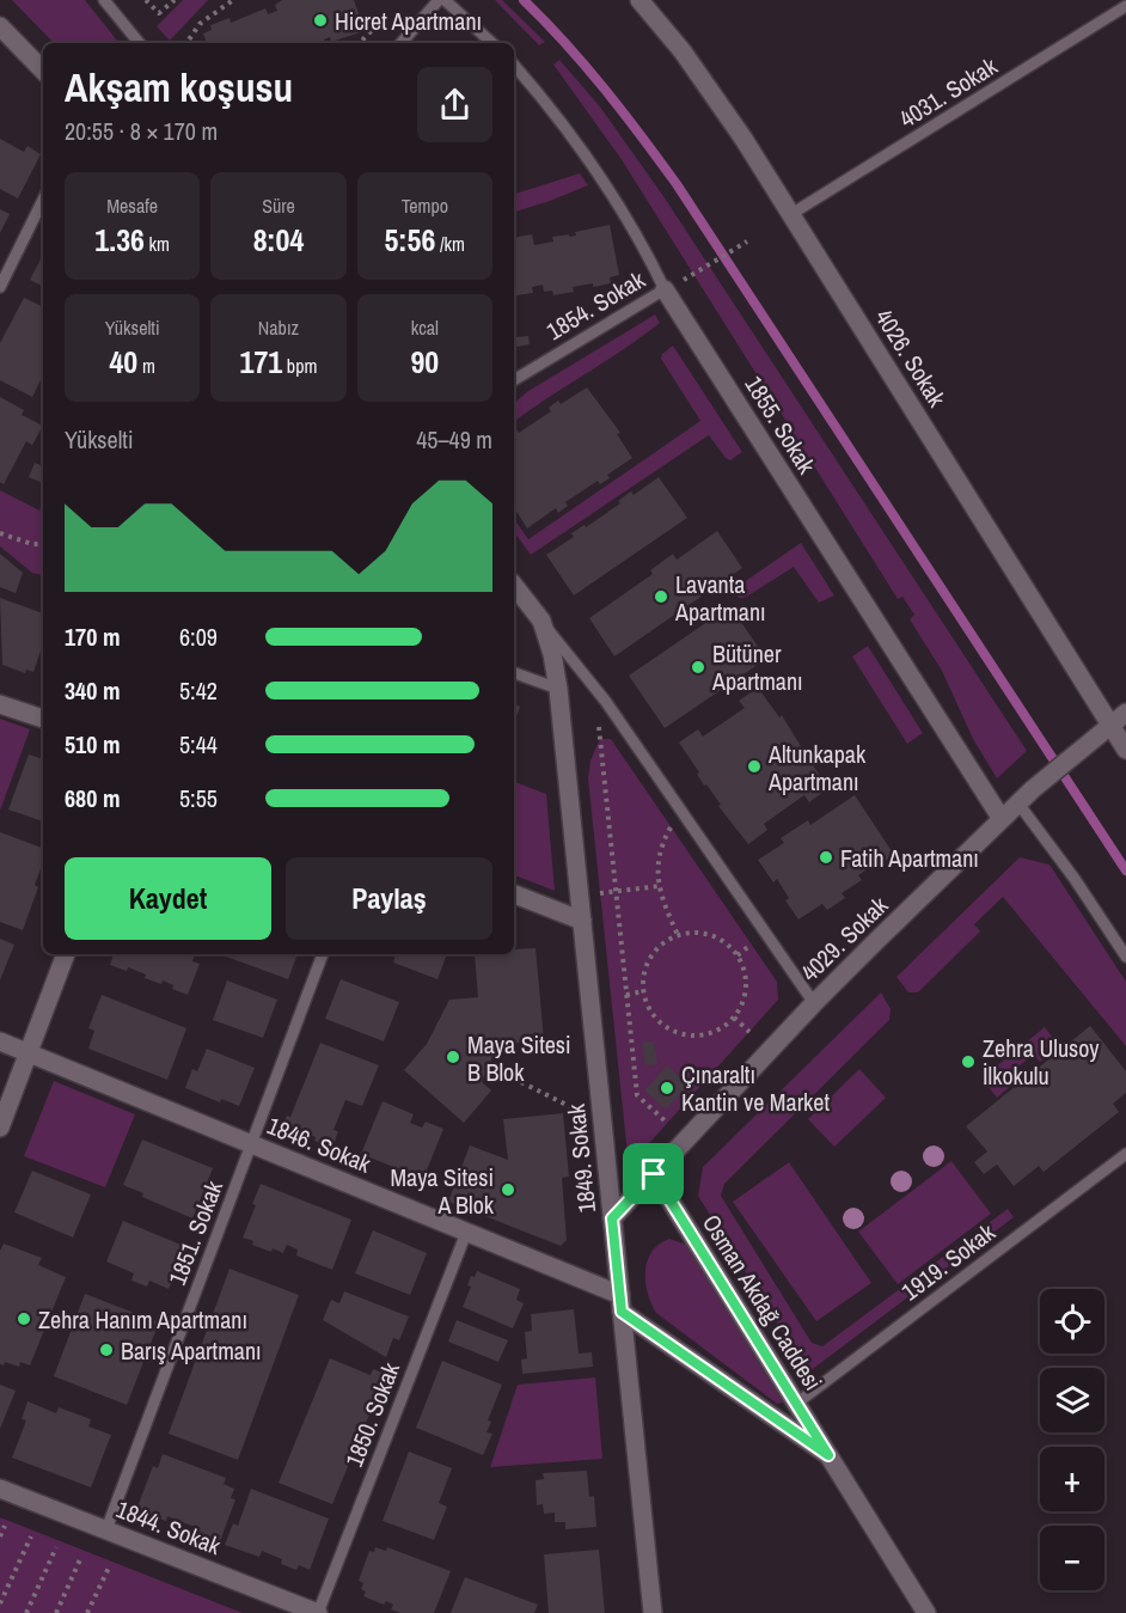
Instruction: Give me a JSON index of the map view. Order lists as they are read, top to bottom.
{
  "streets": {
    "street": [
      "4026. Sokak",
      "1855. Sokak",
      "4029. Sokak",
      "1846. Sokak",
      "1849. Sokak",
      "Osman Akdağ Caddesi",
      "1844. Sokak"
    ],
    "lane": [
      "4031. Sokak",
      "1854. Sokak",
      "1851. Sokak",
      "1919. Sokak",
      "1850. Sokak"
    ]
  },
  "crossings": [
    ["4031. Sokak", "4026. Sokak"],
    ["1854. Sokak", "1855. Sokak"],
    ["4026. Sokak", "4029. Sokak"],
    ["1855. Sokak", "4029. Sokak"],
    ["4029. Sokak", "1849. Sokak"],
    ["4029. Sokak", "Osman Akdağ Caddesi"],
    ["1846. Sokak", "1849. Sokak"],
    ["1846. Sokak", "1851. Sokak"],
    ["1846. Sokak", "Osman Akdağ Caddesi"],
    ["1846. Sokak", "1850. Sokak"],
    ["1849. Sokak", "Osman Akdağ Caddesi"],
    ["1851. Sokak", "1844. Sokak"],
    ["1919. Sokak", "Osman Akdağ Caddesi"],
    ["1850. Sokak", "1844. Sokak"]
  ],
  "places": [
    "Hicret Apartmanı",
    "Lavanta Apartmanı",
    "Bütüner Apartmanı",
    "Altunkapak Apartmanı",
    "Fatih Apartmanı",
    "Maya Sitesi B Blok",
    "Zehra Ulusoy İlkokulu",
    "Çınaraltı Kantin ve Market",
    "Maya Sitesi A Blok",
    "Zehra Hanım Apartmanı",
    "Barış Apartmanı"
  ],
  "page": {
    "heading": ["Akşam koşusu", "20:55 · 8 × 170 m"],
    "stats": [
      ["Mesafe", "1.36 km"],
      ["Süre", "8:04"],
      ["Tempo", "5:56 /km"],
      ["Yükselti", "40 m"],
      ["Nabız", "171 bpm"],
      ["kcal", "90"]
    ],
    "chart": ["Yükselti", "45–49 m"],
    "list": [
      {
        "name": "170 m",
        "note": "6:09"
      },
      {
        "name": "340 m",
        "note": "5:42"
      },
      {
        "name": "510 m",
        "note": "5:44"
      },
      {
        "name": "680 m",
        "note": "5:55"
      }
    ],
    "buttons": ["Kaydet", "Paylaş"],
    "map_buttons": ["+", "−"]
  }
}
